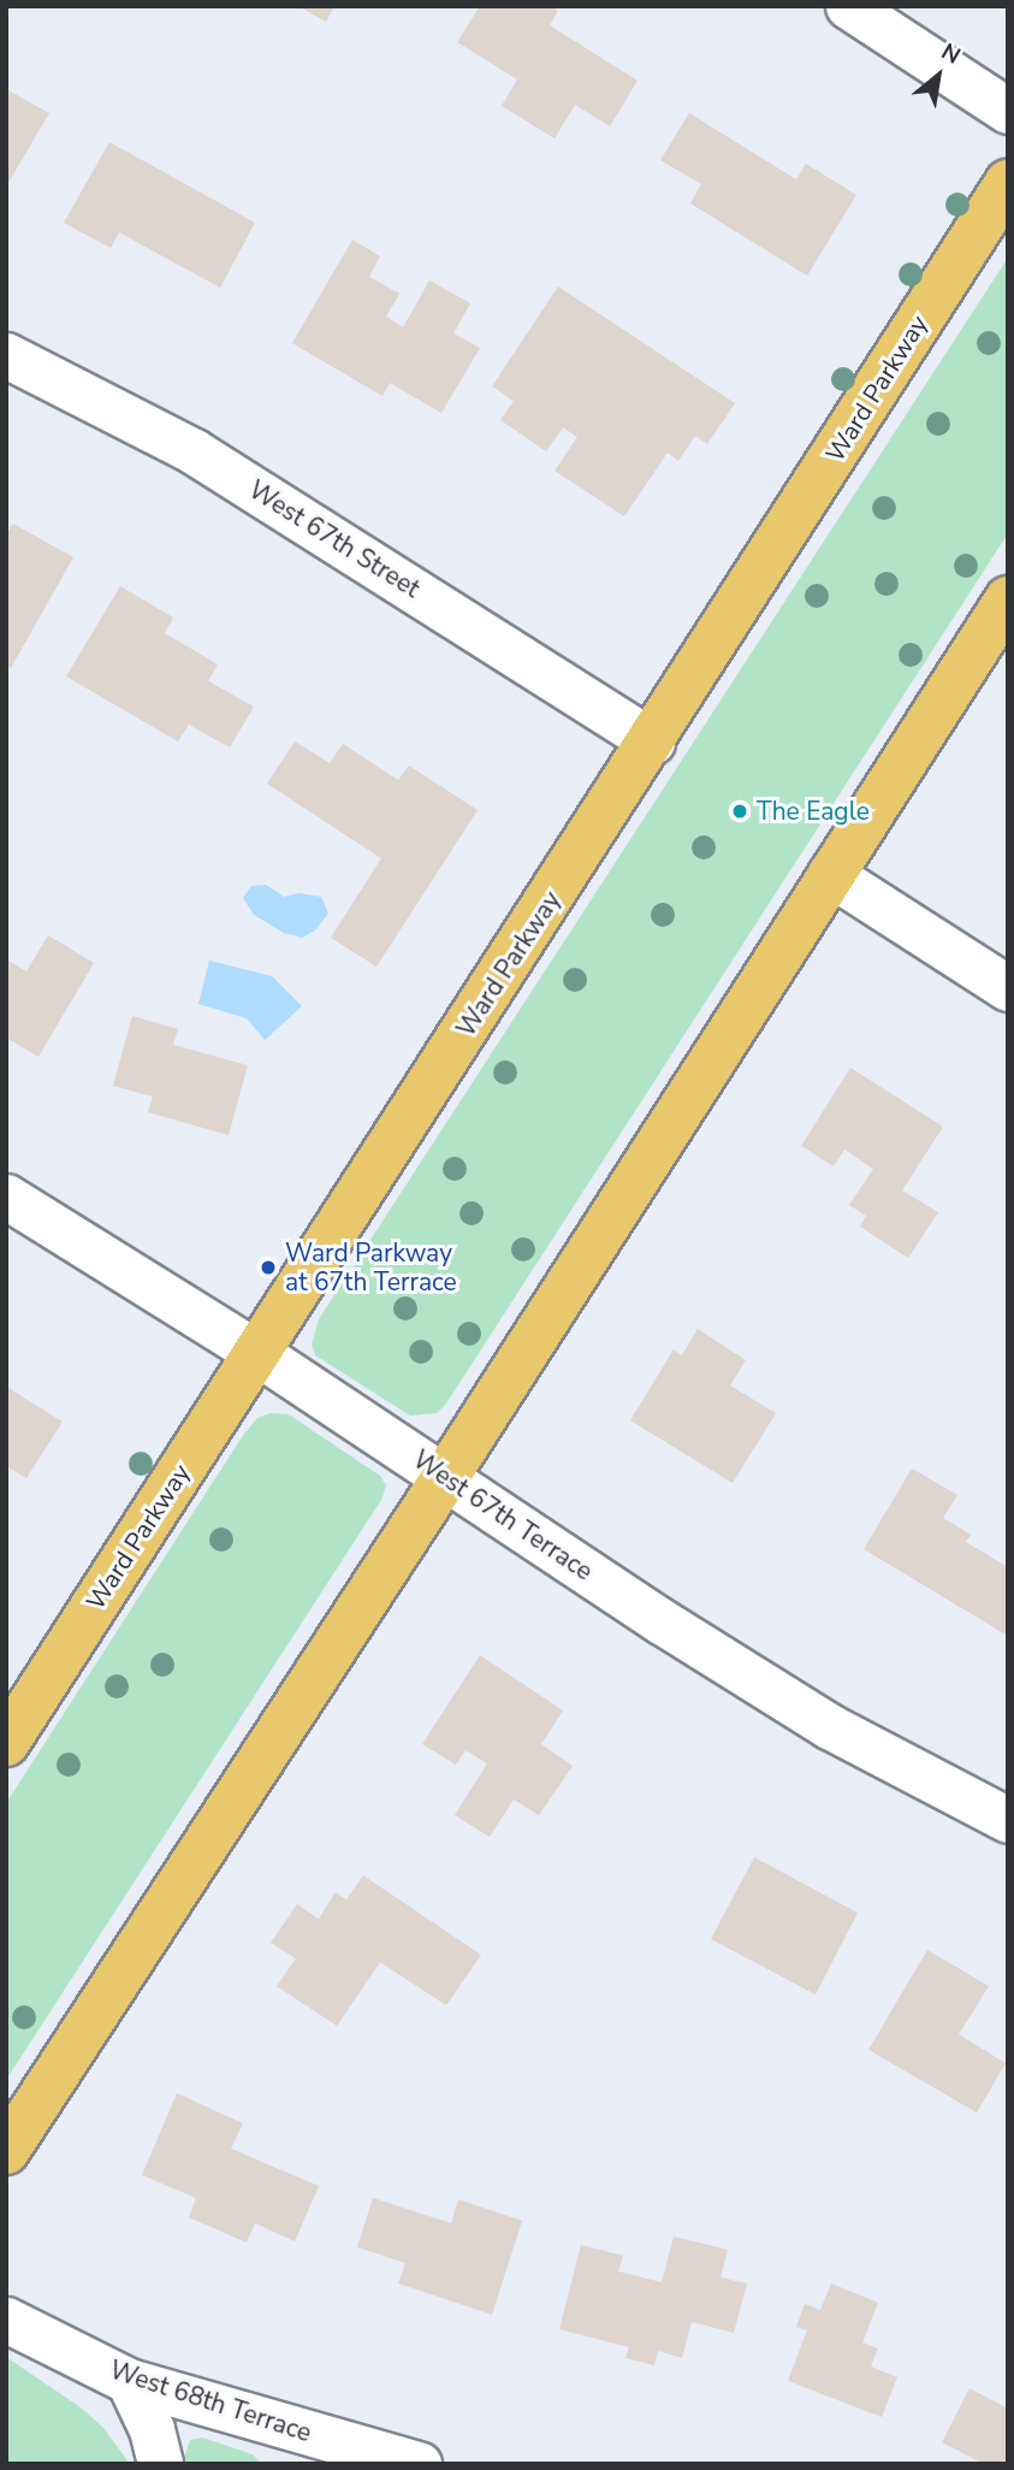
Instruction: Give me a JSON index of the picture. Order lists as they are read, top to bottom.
{
  "streets": {
    "main road": ["Ward Parkway"],
    "street": ["West 67th Street", "West 67th Terrace", "West 68th Terrace"]
  },
  "crossings": [
    ["Ward Parkway", "West 67th Street"],
    ["Ward Parkway", "West 67th Terrace"]
  ],
  "places": ["The Eagle", "Ward Parkway at 67th Terrace"],
  "north": "top right"
}
